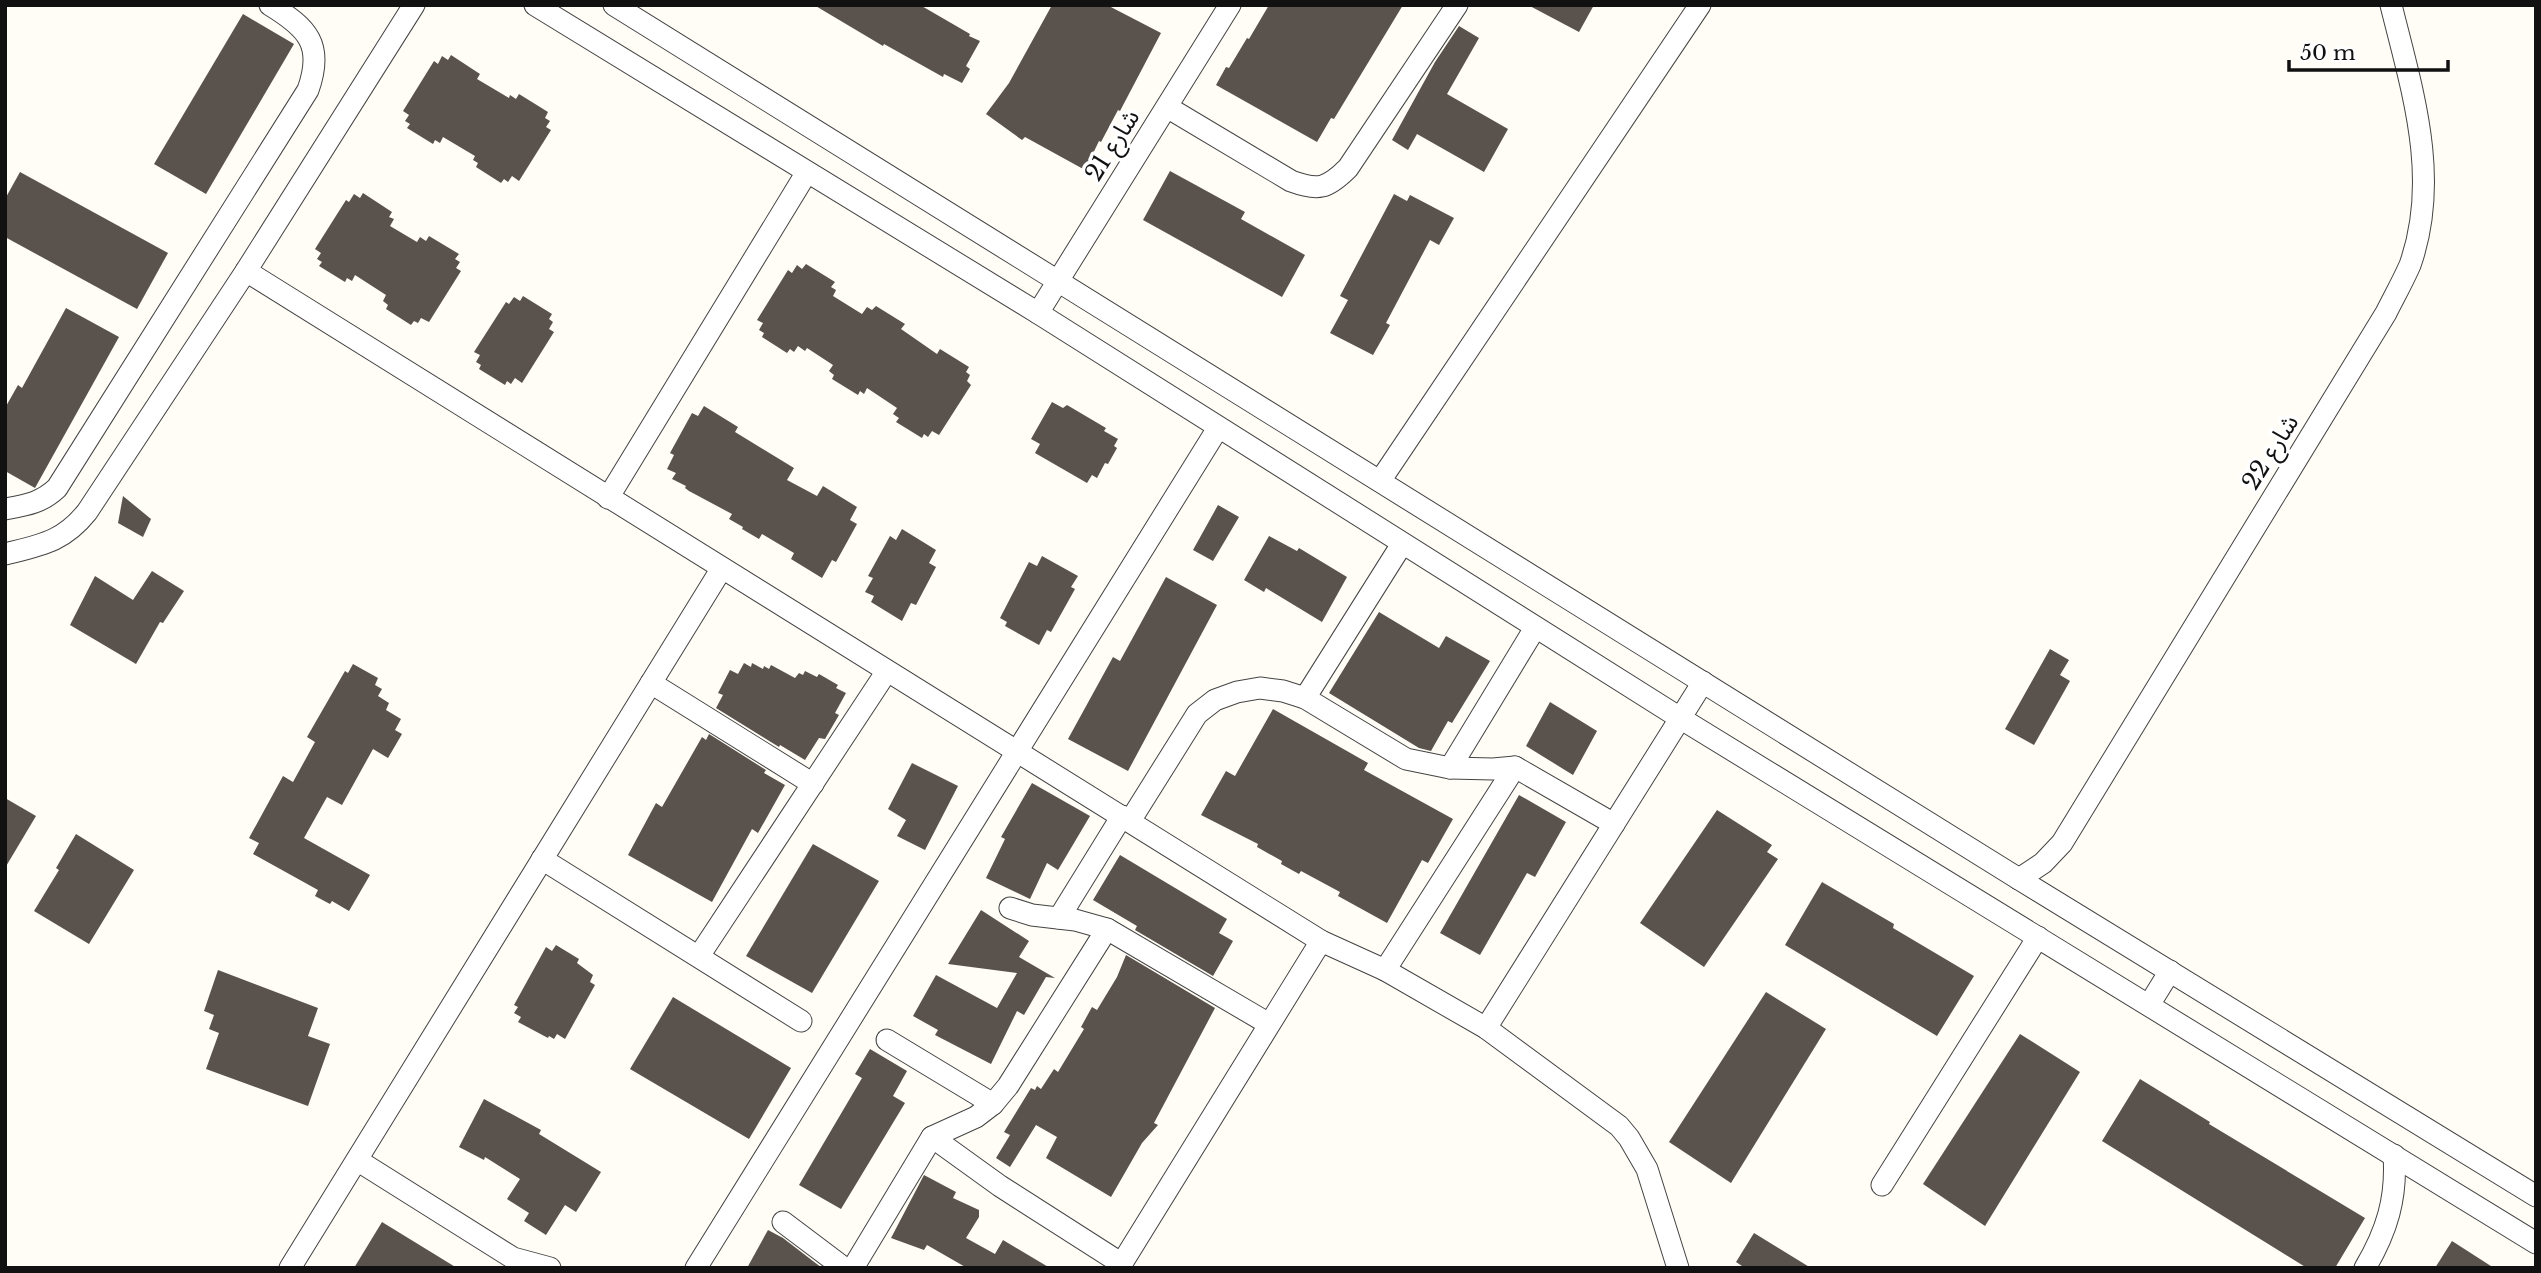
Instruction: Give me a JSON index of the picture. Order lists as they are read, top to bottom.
{
  "streets": {
    "street": ["شارع 21", "شارع 22"]
  },
  "scale_bar": "50 m"
}
